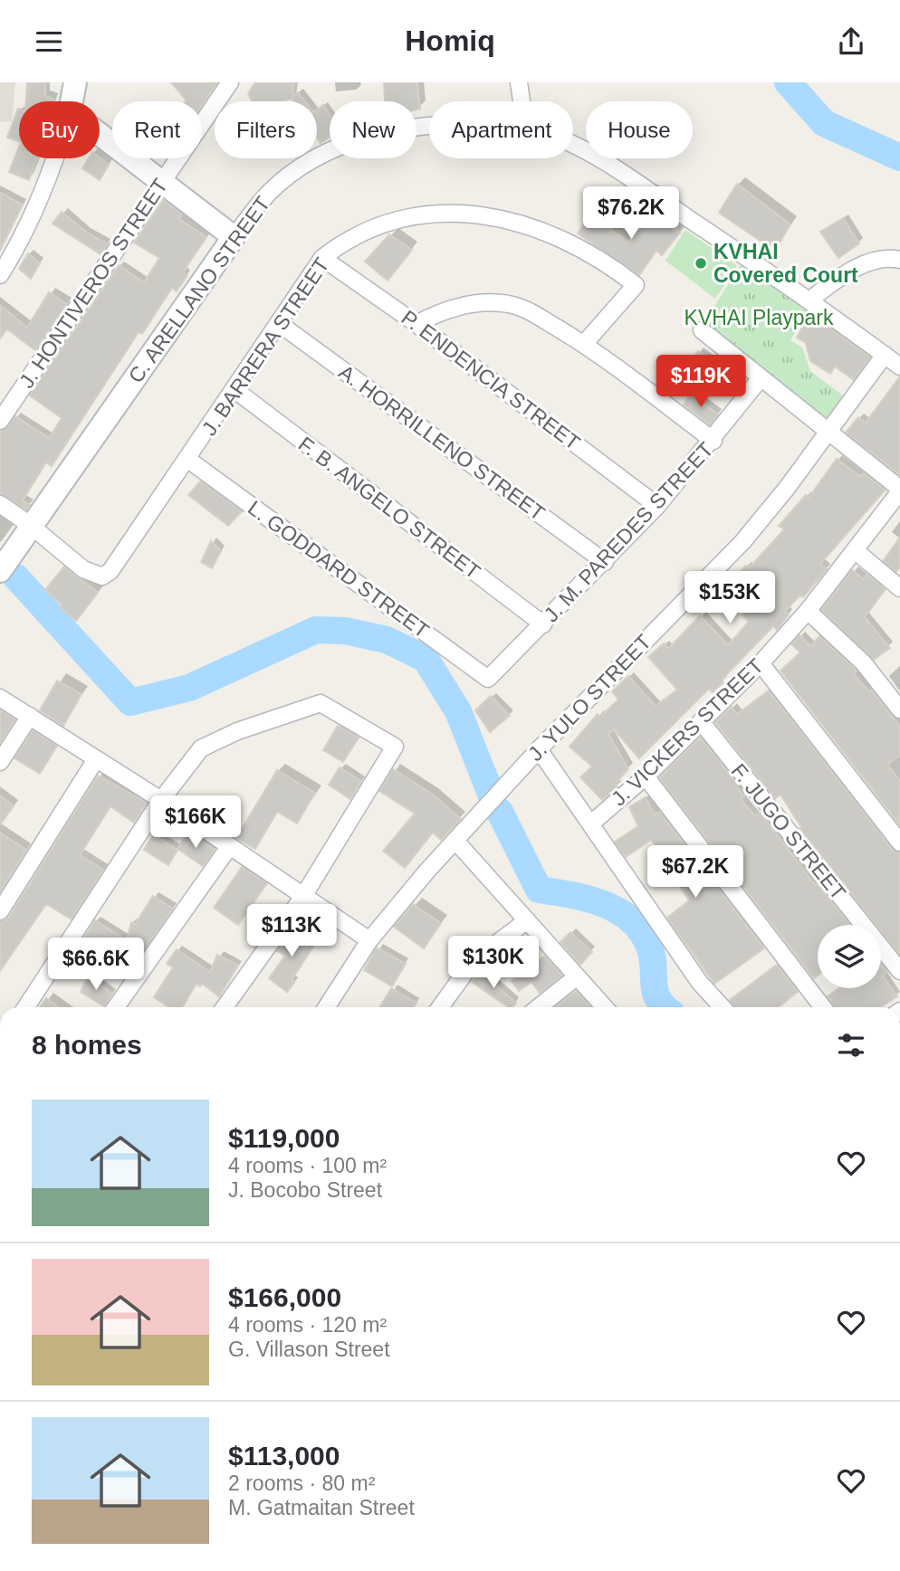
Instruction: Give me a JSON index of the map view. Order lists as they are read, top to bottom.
{
  "streets": {
    "street": [
      "J. HONTIVEROS STREET",
      "C. ARELLANO STREET",
      "J. BARRERA STREET",
      "P. ENDENCIA STREET",
      "A. HORRILLENO STREET",
      "F. B. ANGELO STREET",
      "J. M. PAREDES STREET",
      "L. GODDARD STREET",
      "J. YULO STREET",
      "J. VICKERS STREET",
      "F. JUGO STREET"
    ]
  },
  "crossings": [
    ["C. ARELLANO STREET", "J. BARRERA STREET"],
    ["C. ARELLANO STREET", "J. YULO STREET"],
    ["J. BARRERA STREET", "P. ENDENCIA STREET"],
    ["J. BARRERA STREET", "A. HORRILLENO STREET"],
    ["J. BARRERA STREET", "F. B. ANGELO STREET"],
    ["J. BARRERA STREET", "L. GODDARD STREET"],
    ["P. ENDENCIA STREET", "J. M. PAREDES STREET"],
    ["A. HORRILLENO STREET", "J. M. PAREDES STREET"],
    ["F. B. ANGELO STREET", "J. M. PAREDES STREET"],
    ["J. M. PAREDES STREET", "L. GODDARD STREET"],
    ["J. VICKERS STREET", "F. JUGO STREET"]
  ],
  "parks": ["KVHAI Playpark"],
  "places": ["KVHAI Covered Court"],
  "page": {
    "header": "Homiq",
    "chip": [
      "Buy",
      "Rent",
      "Filters",
      "New",
      "Apartment",
      "House"
    ],
    "price": [
      "$76.2K",
      "$119K",
      "$153K",
      "$166K",
      "$67.2K",
      "$113K",
      "$130K",
      "$66.6K"
    ],
    "heading": "8 homes",
    "list": [
      {
        "name": "$119,000",
        "note": "4 rooms · 100 m² · J. Bocobo Street"
      },
      {
        "name": "$166,000",
        "note": "4 rooms · 120 m² · G. Villason Street"
      },
      {
        "name": "$113,000",
        "note": "2 rooms · 80 m² · M. Gatmaitan Street"
      }
    ]
  }
}
